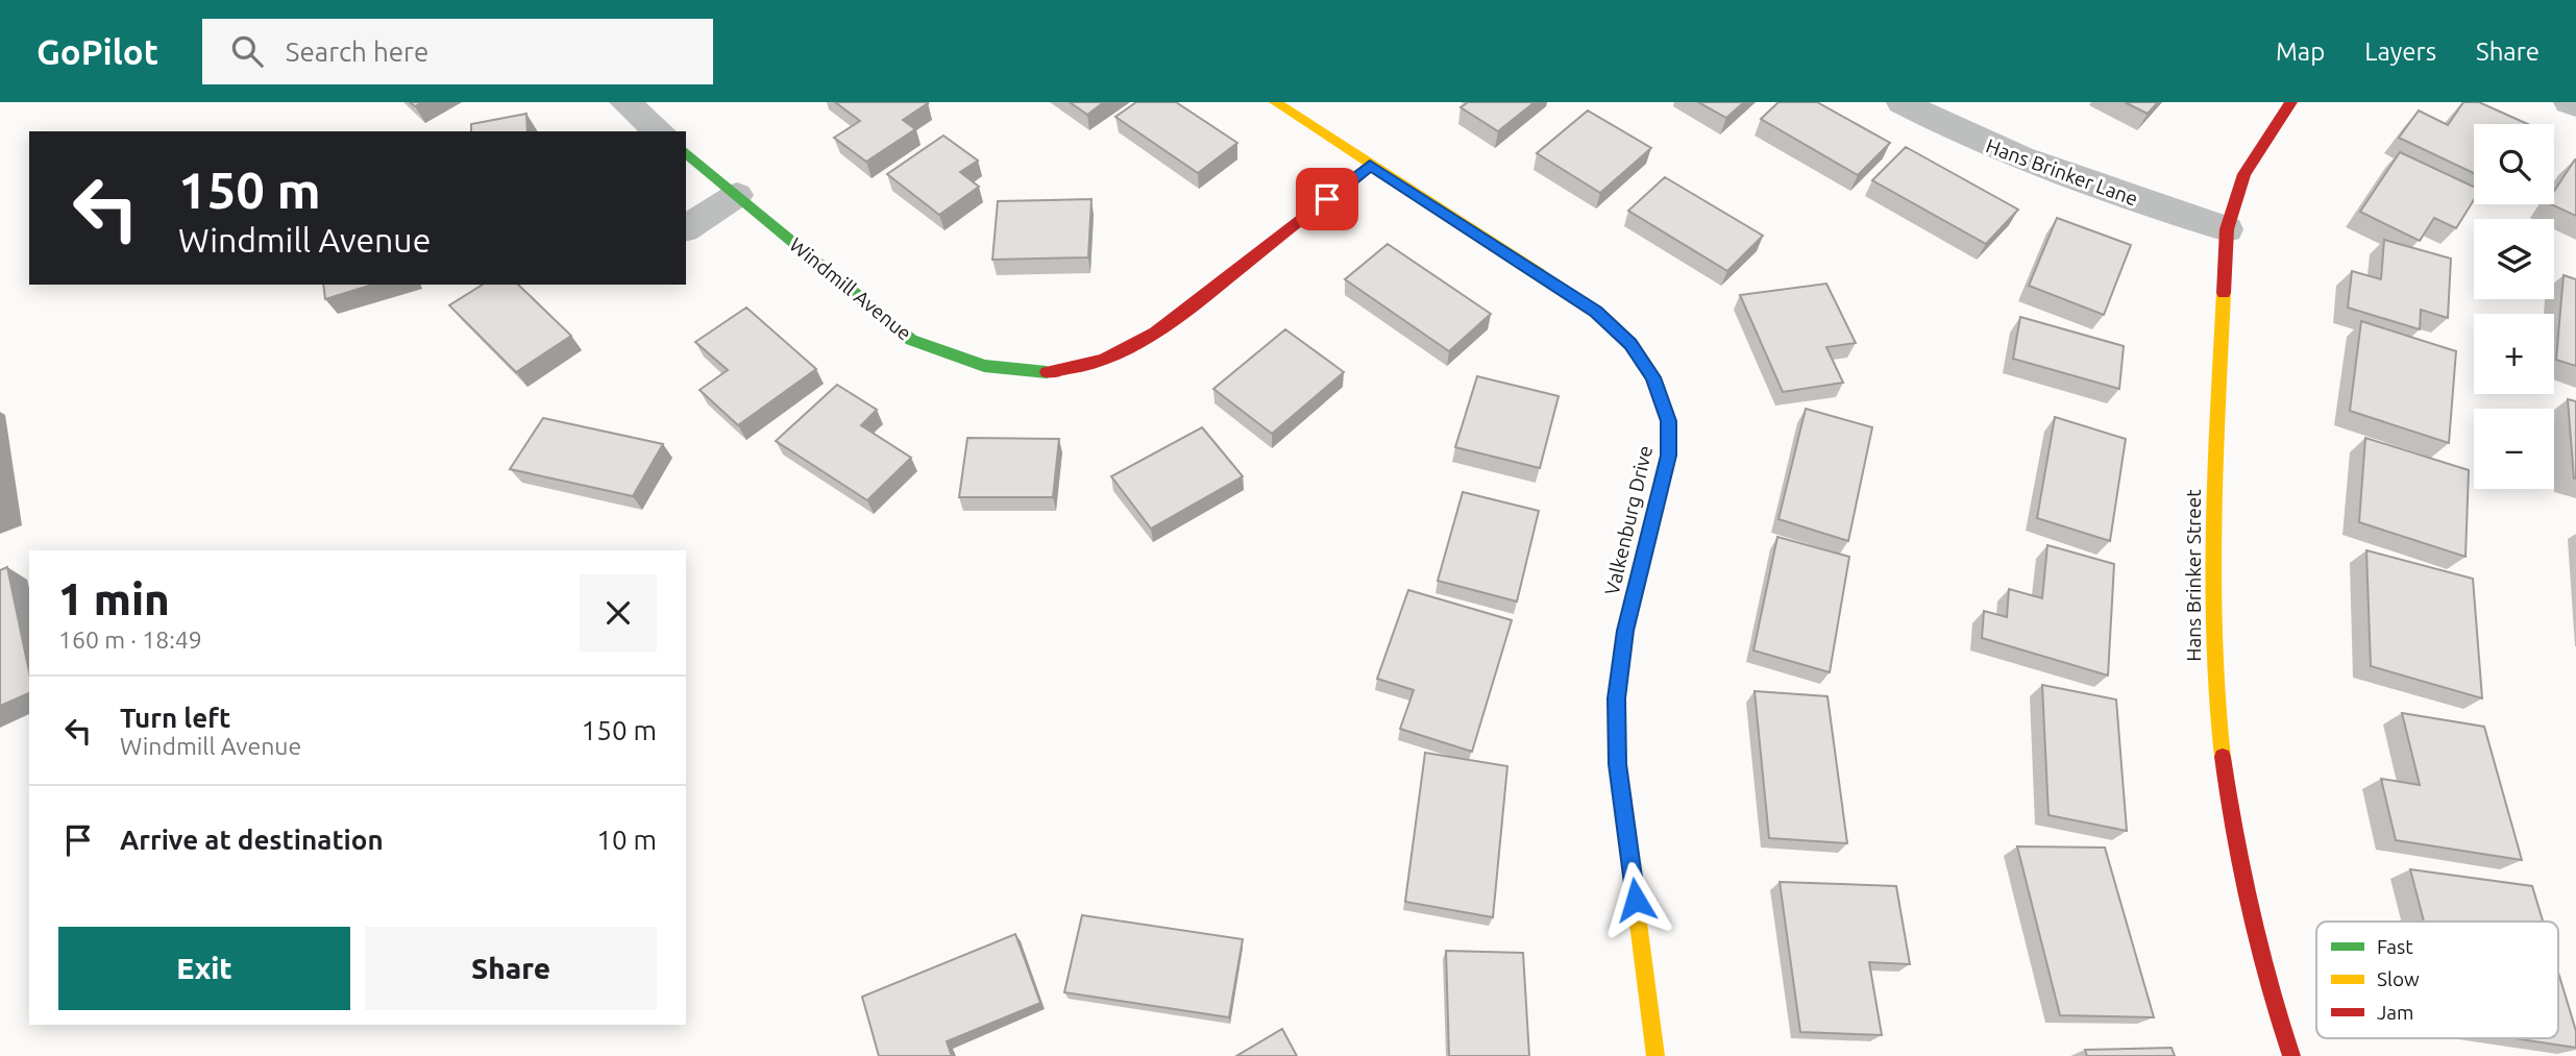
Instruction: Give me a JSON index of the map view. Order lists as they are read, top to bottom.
{
  "streets": {
    "street": [
      "Hans Brinker Lane",
      "Windmill Avenue",
      "Valkenburg Drive",
      "Hans Brinker Street"
    ]
  },
  "crossings": [
    ["Hans Brinker Lane", "Hans Brinker Street"],
    ["Windmill Avenue", "Valkenburg Drive"]
  ],
  "legend": ["Fast", "Slow", "Jam"],
  "page": {
    "header": "GoPilot",
    "search": "Search here",
    "nav": ["Map", "Layers", "Share"],
    "map_buttons": ["+", "−"],
    "turn": ["150 m", "Windmill Avenue"],
    "heading": ["1 min", "160 m · 18:49"],
    "list": [
      {
        "name": "Turn left",
        "note": "Windmill Avenue",
        "value": "150 m"
      },
      {
        "name": "Arrive at destination",
        "value": "10 m"
      }
    ],
    "buttons": ["Exit", "Share"]
  }
}
